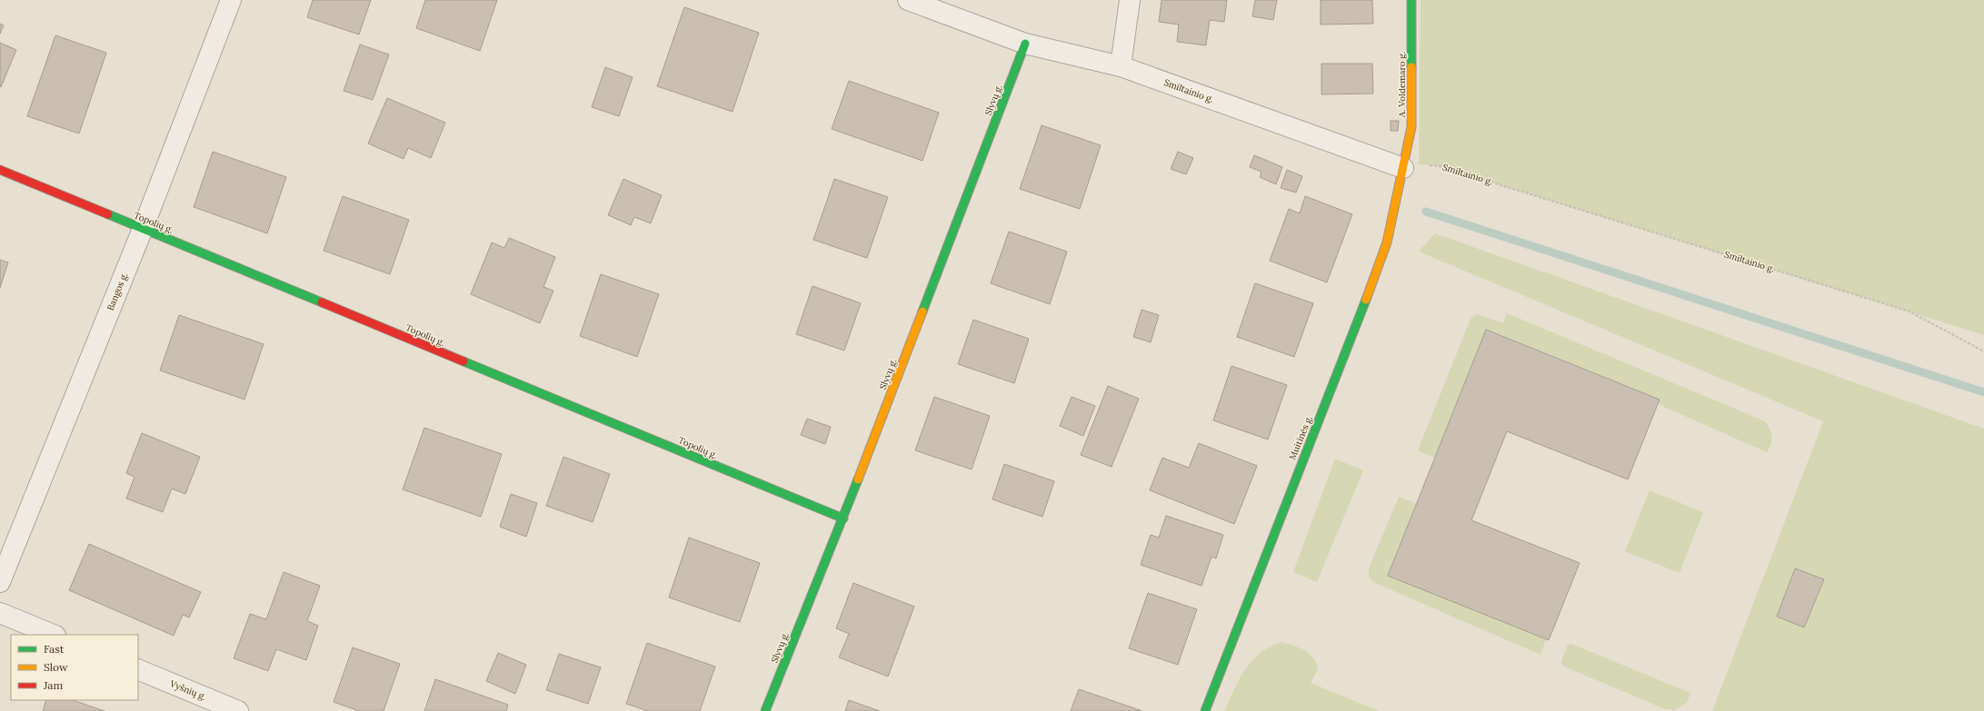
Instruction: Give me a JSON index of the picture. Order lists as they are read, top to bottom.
{
  "streets": {
    "street": [
      "A. Voldemaro g.",
      "Smiltainio g.",
      "Slyvų g.",
      "Topolių g.",
      "Bangos g.",
      "Muitinės g.",
      "Vyšnių g."
    ]
  },
  "crossings": [
    ["A. Voldemaro g.", "Smiltainio g."],
    ["A. Voldemaro g.", "Muitinės g."],
    ["Smiltainio g.", "Slyvų g."],
    ["Smiltainio g.", "Muitinės g."],
    ["Slyvų g.", "Topolių g."],
    ["Topolių g.", "Bangos g."]
  ],
  "legend": ["Fast", "Slow", "Jam"]
}
